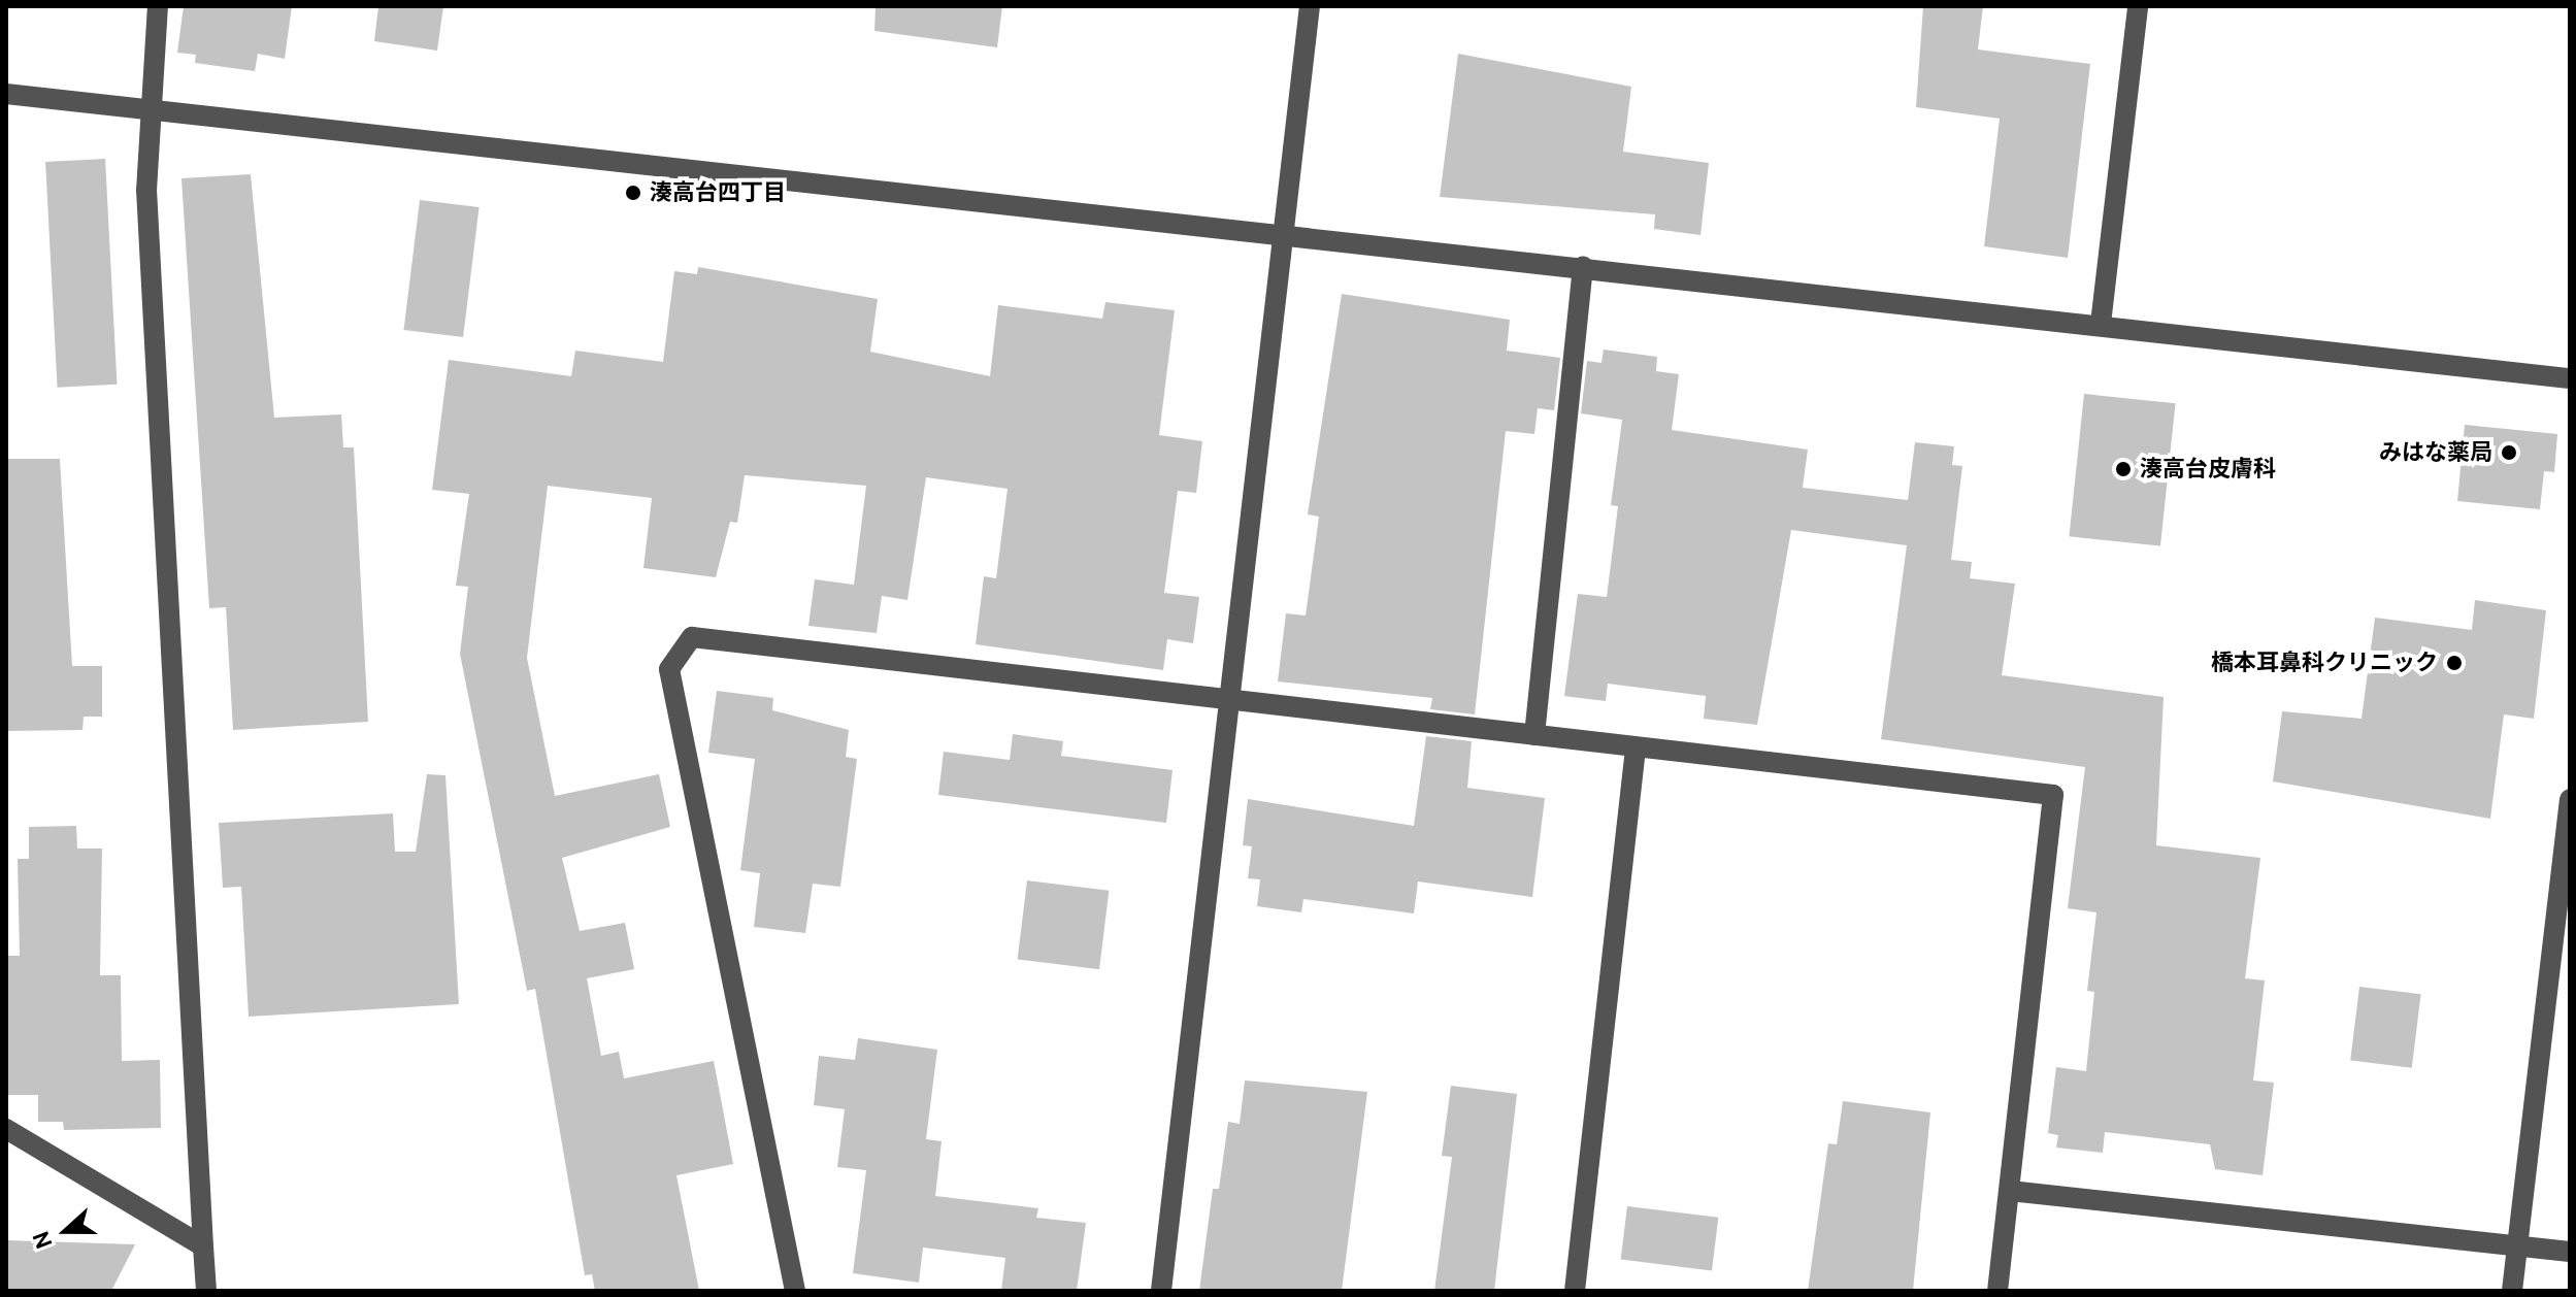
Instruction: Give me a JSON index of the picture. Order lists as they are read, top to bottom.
{
  "places": [
    "湊高台四丁目",
    "みはな薬局",
    "湊高台皮膚科",
    "橋本耳鼻科クリニック"
  ],
  "north": "left"
}
